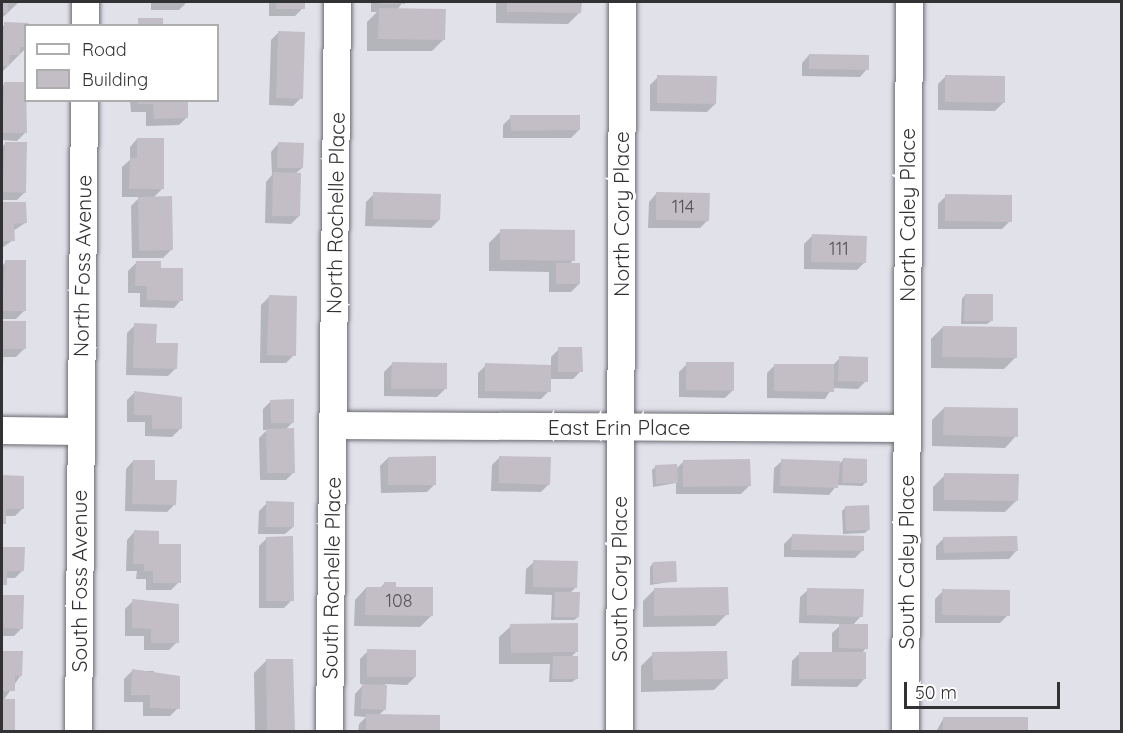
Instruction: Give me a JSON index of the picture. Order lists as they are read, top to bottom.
{
  "streets": {
    "street": [
      "North Rochelle Place",
      "North Cory Place",
      "North Caley Place",
      "North Foss Avenue",
      "East Erin Place",
      "South Caley Place",
      "South Rochelle Place",
      "South Cory Place",
      "South Foss Avenue"
    ]
  },
  "crossings": [
    ["North Rochelle Place", "East Erin Place"],
    ["North Rochelle Place", "South Rochelle Place"],
    ["North Cory Place", "East Erin Place"],
    ["North Cory Place", "South Cory Place"],
    ["North Caley Place", "East Erin Place"],
    ["North Caley Place", "South Caley Place"],
    ["North Foss Avenue", "South Foss Avenue"],
    ["East Erin Place", "South Caley Place"],
    ["East Erin Place", "South Rochelle Place"],
    ["East Erin Place", "South Cory Place"]
  ],
  "house_numbers": ["114", "111", "108"],
  "legend": ["Road", "Building"],
  "scale_bar": "50 m"
}
